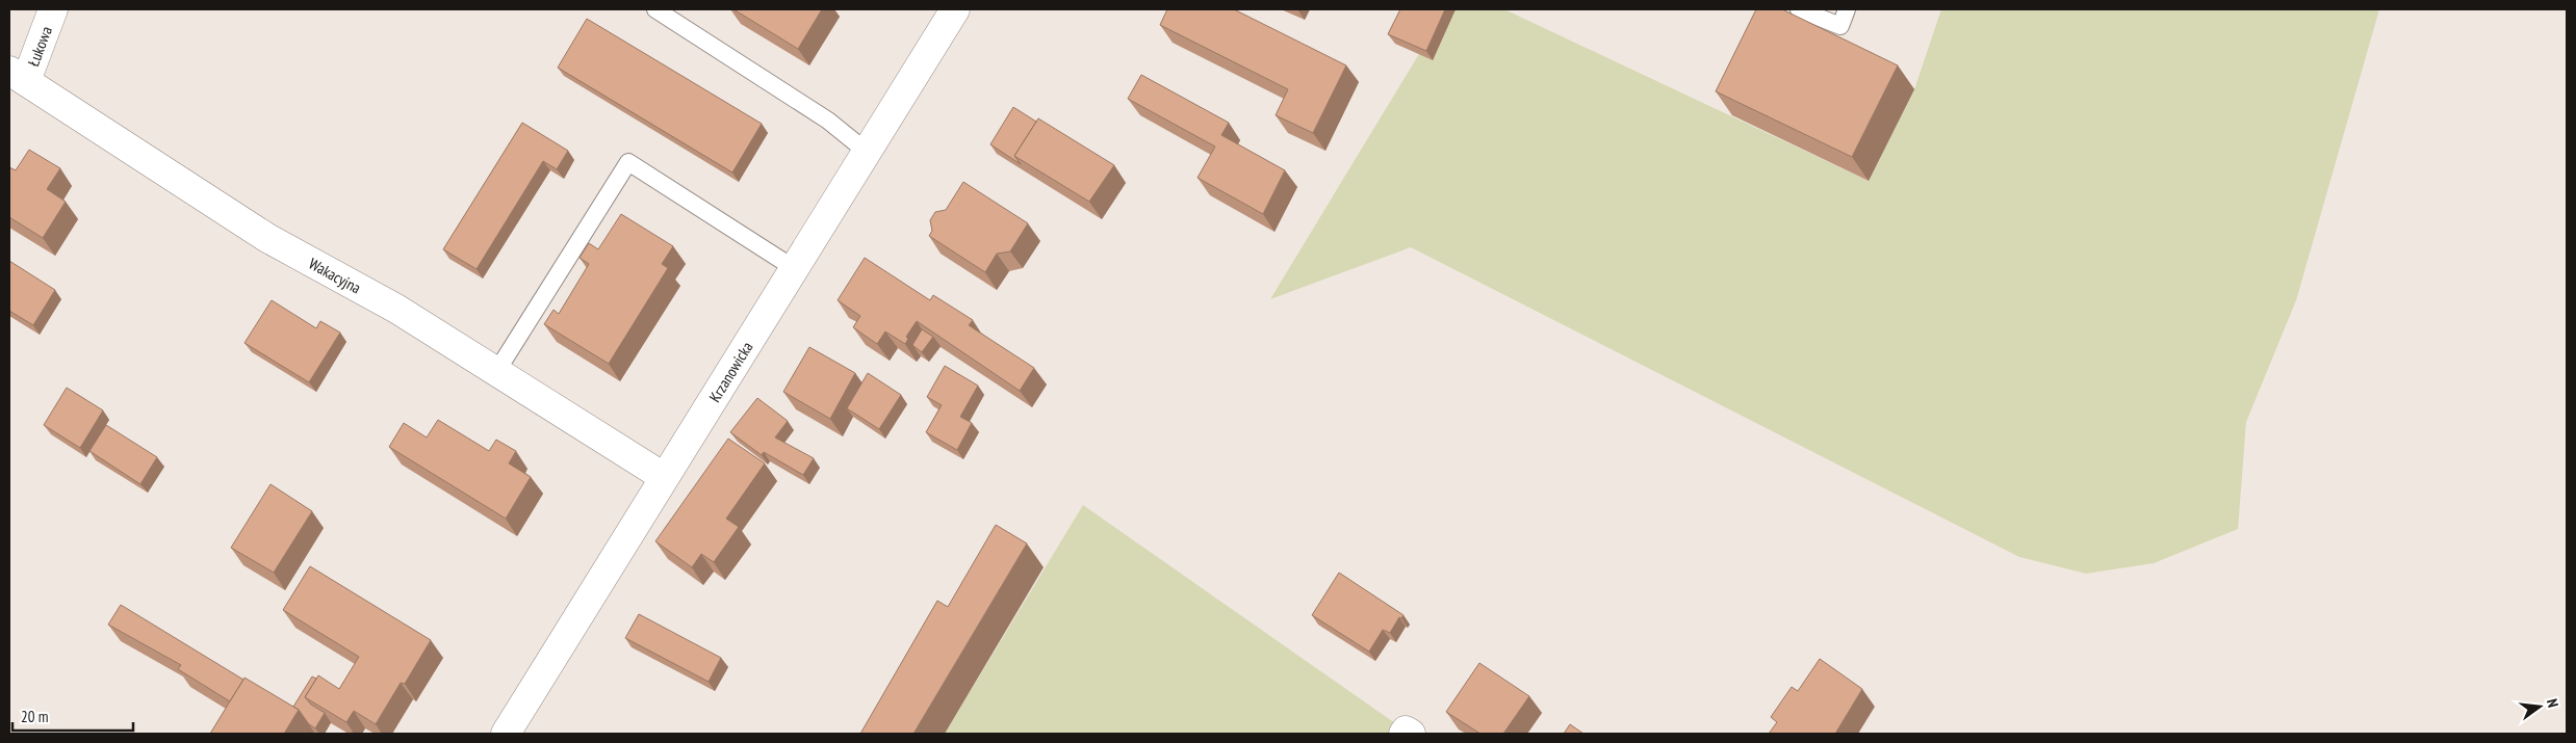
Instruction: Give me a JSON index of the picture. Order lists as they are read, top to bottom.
{
  "streets": {
    "street": ["Łukowa", "Wakacyjna", "Krzanowicka"]
  },
  "crossings": [
    ["Łukowa", "Wakacyjna"],
    ["Wakacyjna", "Krzanowicka"]
  ],
  "scale_bar": "20 m",
  "north": "right"
}
